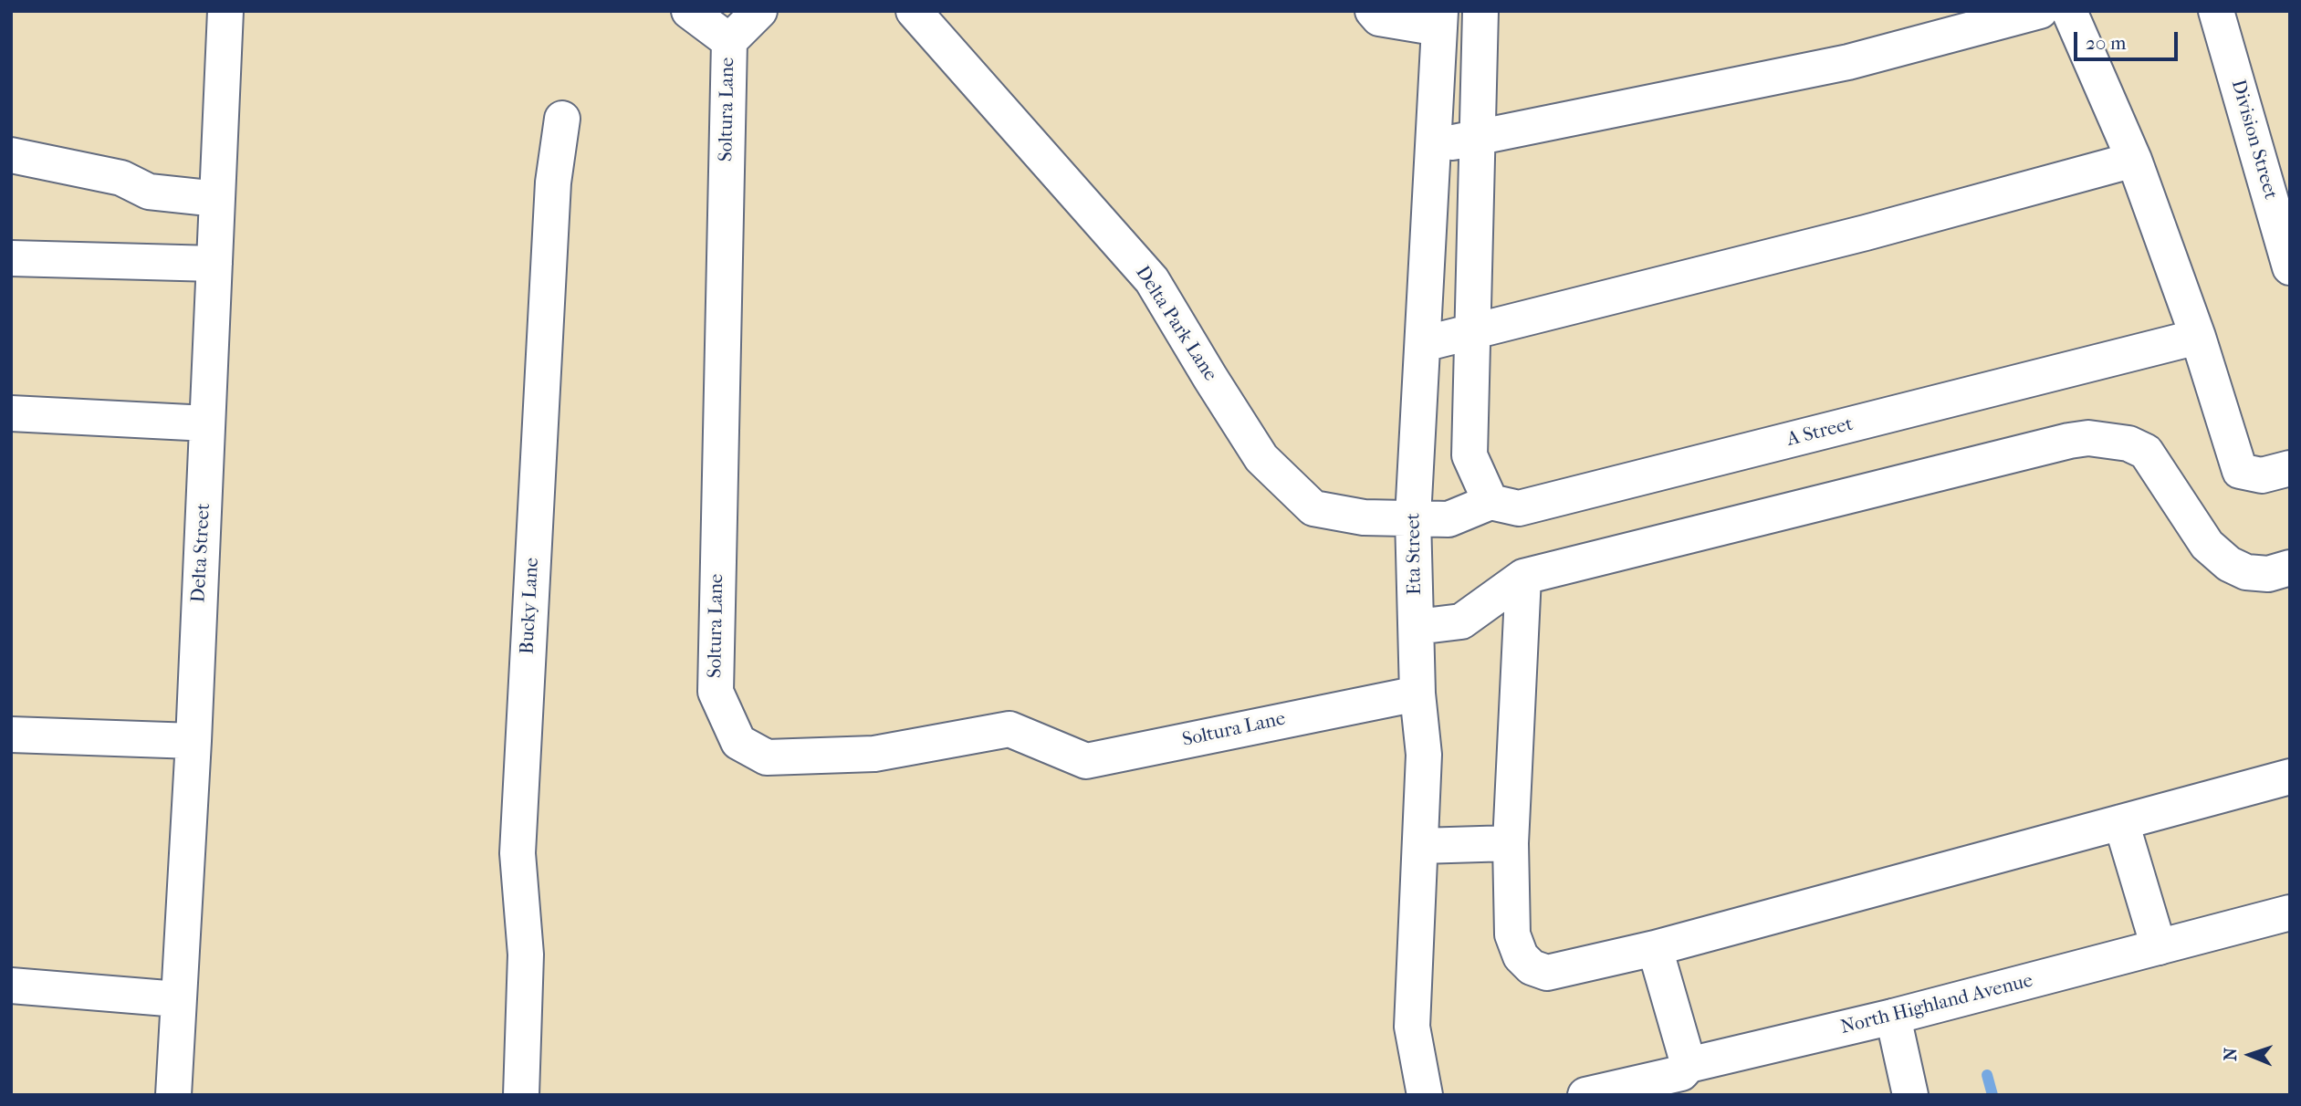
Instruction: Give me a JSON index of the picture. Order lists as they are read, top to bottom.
{
  "streets": {
    "street": [
      "Soltura Lane",
      "Division Street",
      "Delta Park Lane",
      "A Street",
      "Delta Street",
      "Eta Street",
      "Bucky Lane",
      "North Highland Avenue"
    ]
  },
  "crossings": [
    ["Soltura Lane", "Eta Street"],
    ["Delta Park Lane", "A Street"],
    ["Delta Park Lane", "Eta Street"]
  ],
  "scale_bar": "20 m",
  "north": "left"
}
